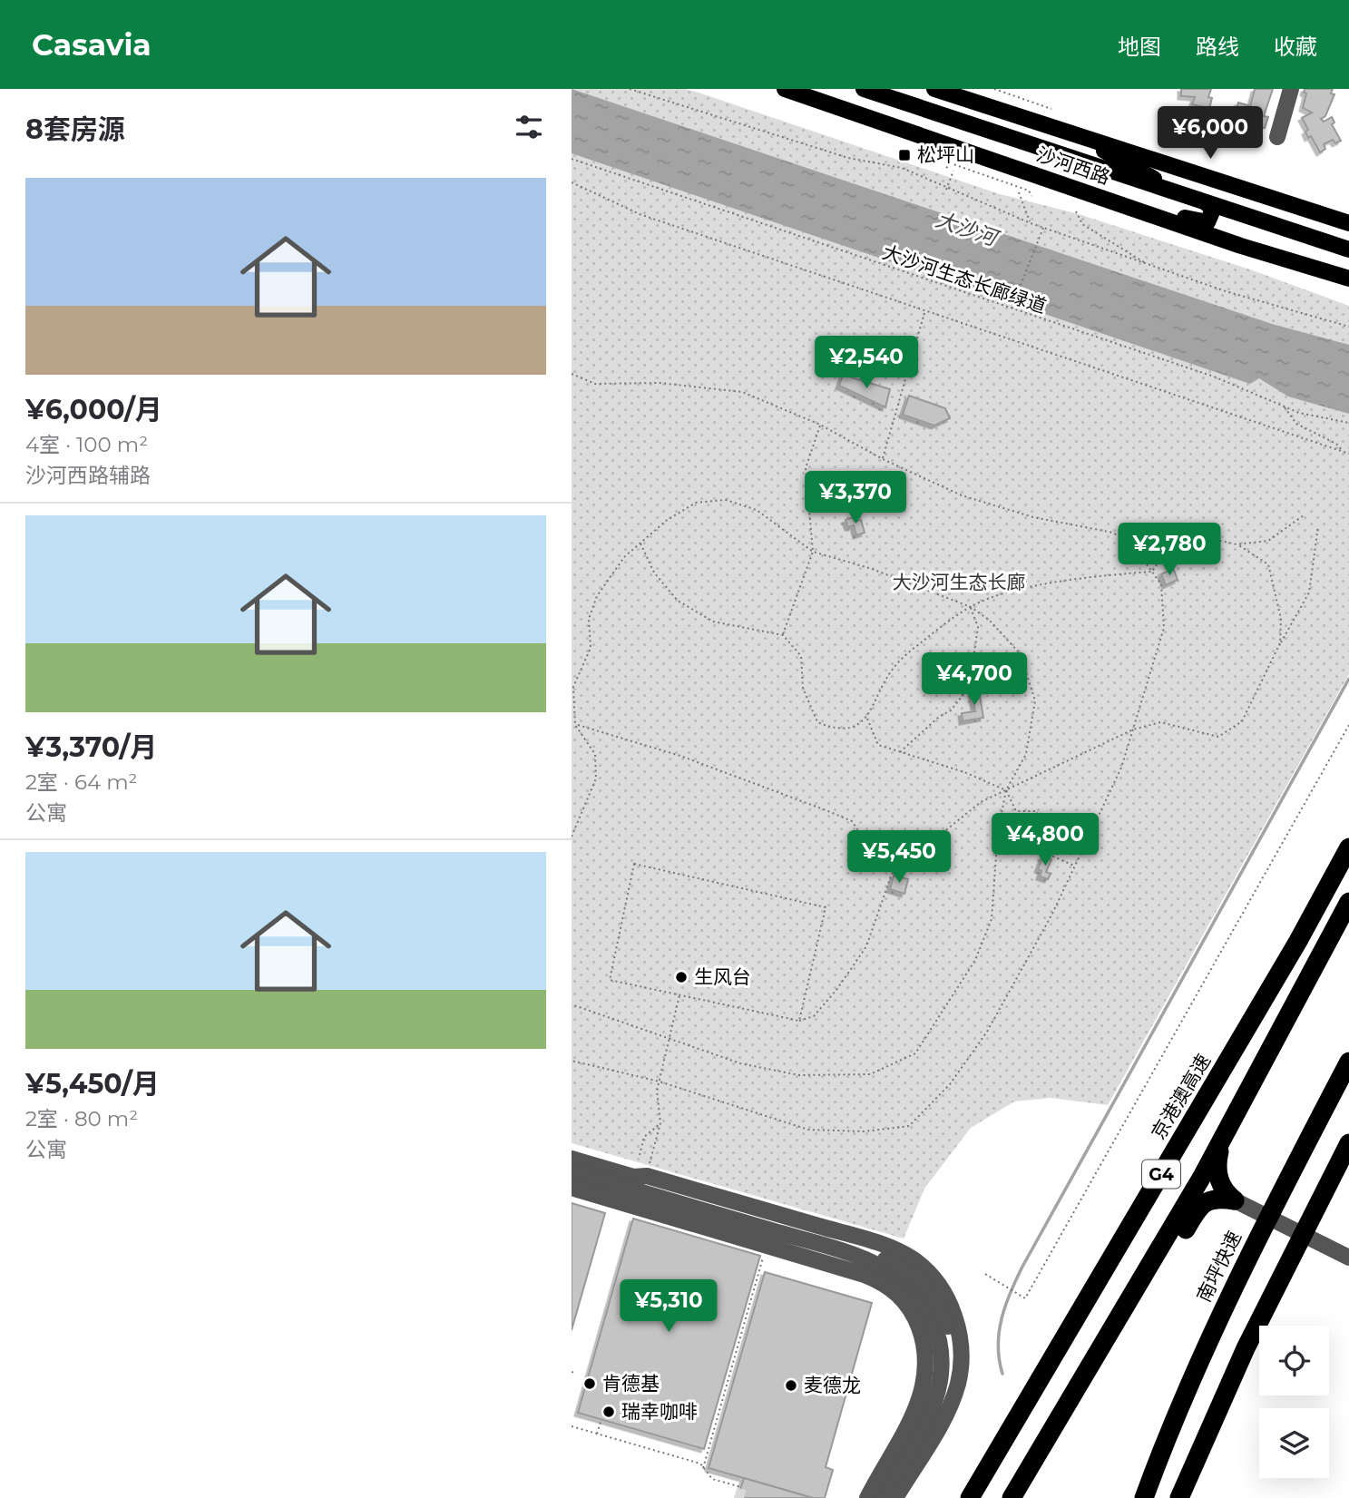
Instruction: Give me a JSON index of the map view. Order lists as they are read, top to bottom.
{
  "streets": {
    "highway": ["京港澳高速", "G4", "南坪快速"],
    "main road": ["沙河西路"],
    "path": ["大沙河生态长廊绿道"]
  },
  "water": ["大沙河"],
  "parks": ["大沙河生态长廊"],
  "places": {
    "transit": ["松坪山"],
    "other": [
      "生风台",
      "肯德基",
      "麦德龙",
      "瑞幸咖啡"
    ]
  },
  "page": {
    "header": "Casavia",
    "nav": ["地图", "路线", "收藏"],
    "heading": "8套房源",
    "price": [
      "¥6,000",
      "¥2,540",
      "¥3,370",
      "¥2,780",
      "¥4,700",
      "¥4,800",
      "¥5,450",
      "¥5,310"
    ],
    "list": [
      {
        "name": "¥6,000/月",
        "note": "4室 · 100 m² · 沙河西路辅路"
      },
      {
        "name": "¥3,370/月",
        "note": "2室 · 64 m² · 公寓"
      },
      {
        "name": "¥5,450/月",
        "note": "2室 · 80 m² · 公寓"
      }
    ]
  }
}
